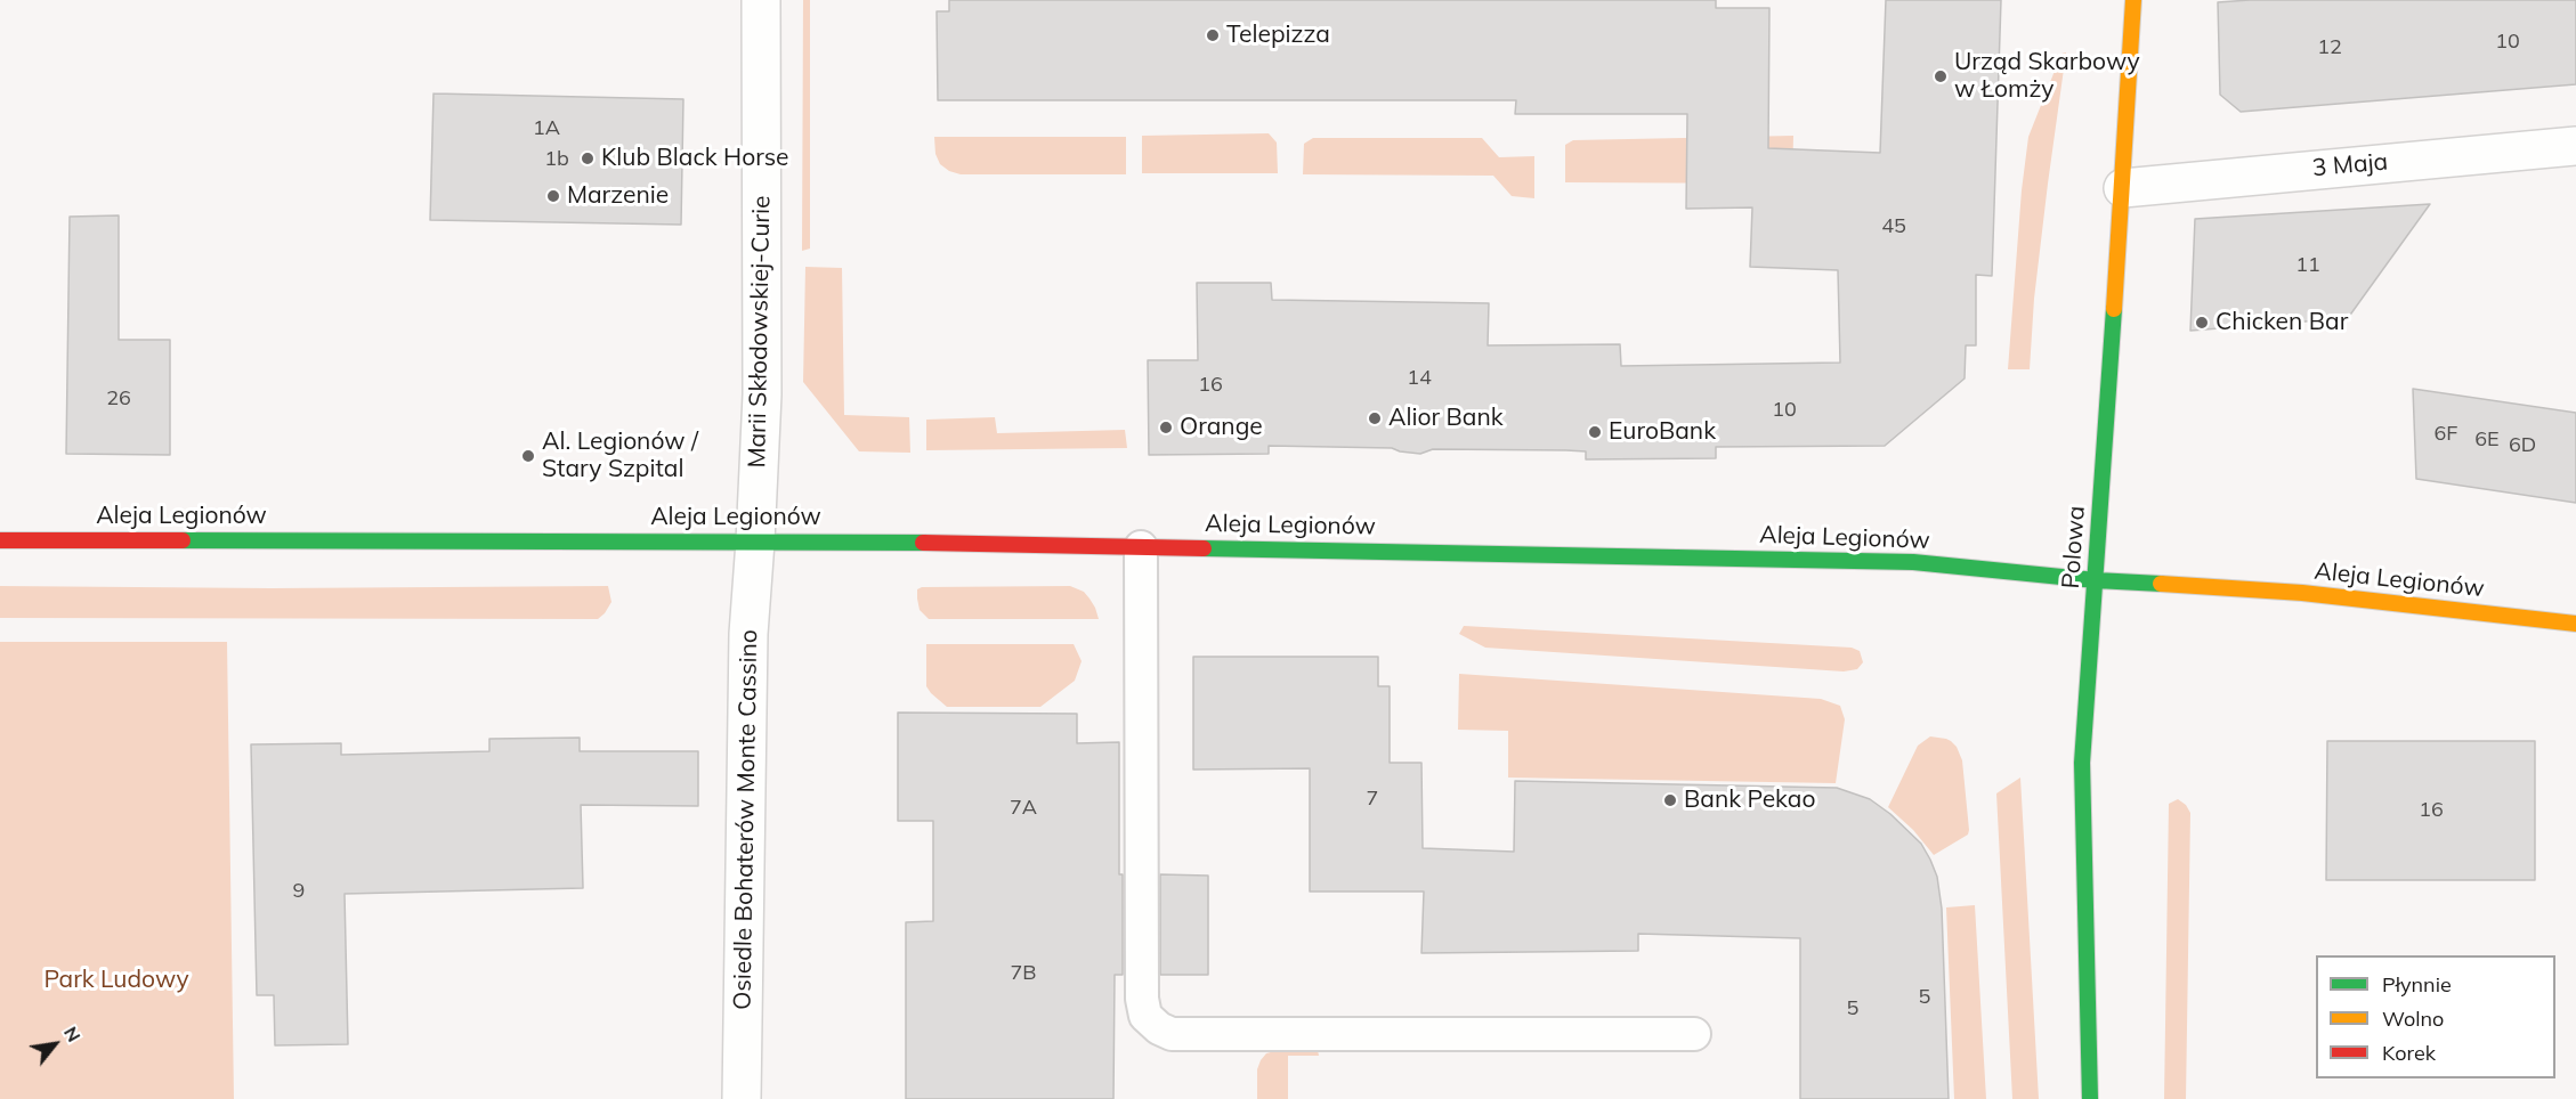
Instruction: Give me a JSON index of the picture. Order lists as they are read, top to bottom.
{
  "streets": {
    "main road": ["Aleja Legionów", "Polowa"],
    "street": ["3 Maja", "Marii Skłodowskiej-Curie", "Osiedle Bohaterów Monte Cassino"]
  },
  "crossings": [
    ["3 Maja", "Polowa"],
    ["Marii Skłodowskiej-Curie", "Aleja Legionów"],
    ["Marii Skłodowskiej-Curie", "Osiedle Bohaterów Monte Cassino"],
    ["Aleja Legionów", "Polowa"],
    ["Aleja Legionów", "Osiedle Bohaterów Monte Cassino"]
  ],
  "parks": ["Park Ludowy"],
  "places": [
    "Telepizza",
    "Urząd Skarbowy w Łomży",
    "Klub Black Horse",
    "Marzenie",
    "Chicken Bar",
    "Alior Bank",
    "Orange",
    "EuroBank",
    "Al. Legionów / Stary Szpital",
    "Bank Pekao"
  ],
  "house_numbers": [
    "10",
    "12",
    "1A",
    "1b",
    "45",
    "11",
    "14",
    "16",
    "26",
    "10",
    "6F",
    "6E",
    "6D",
    "7",
    "7A",
    "16",
    "9",
    "7B",
    "5",
    "5"
  ],
  "legend": ["Płynnie", "Wolno", "Korek"],
  "north": "top right"
}
